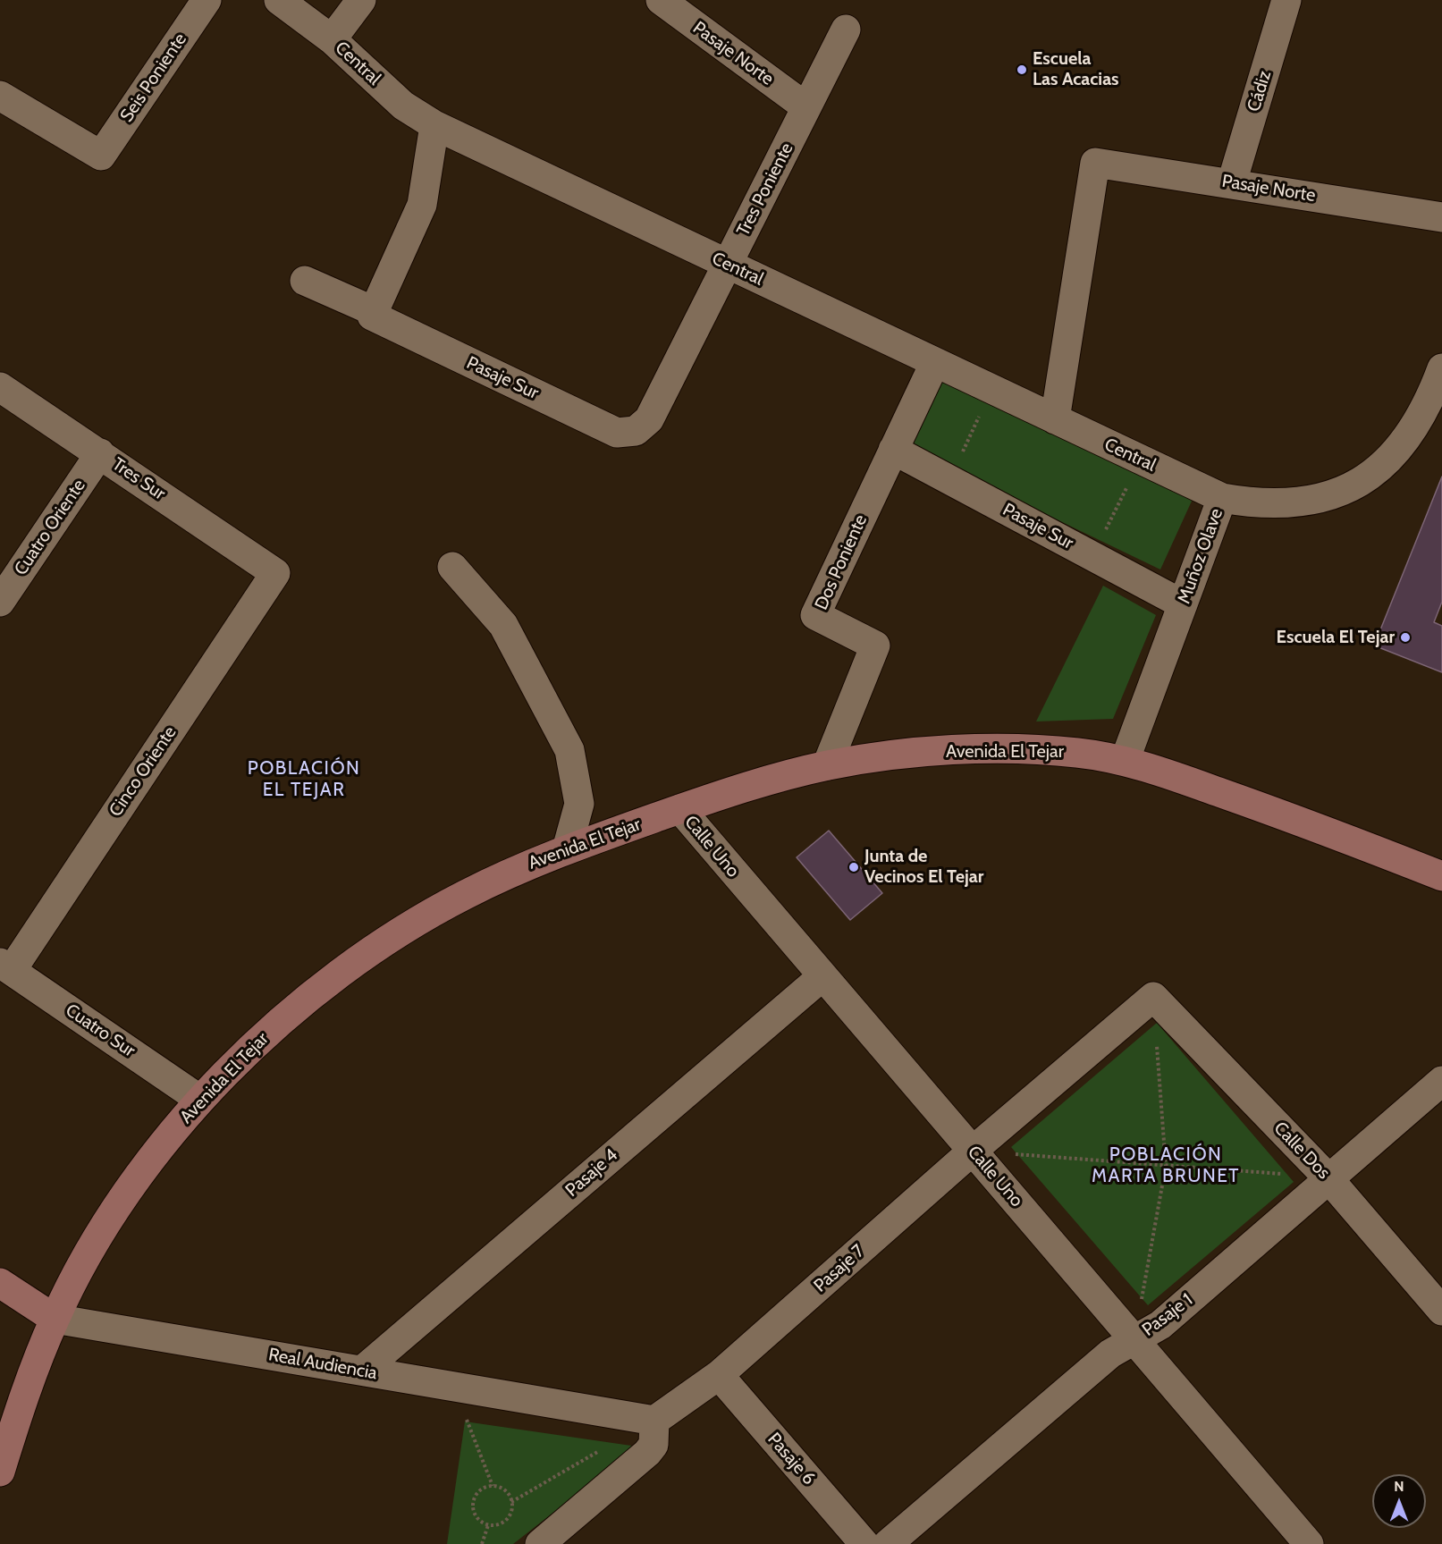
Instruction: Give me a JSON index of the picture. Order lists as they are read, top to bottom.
{
  "streets": {
    "street": [
      "Pasaje Norte",
      "Central",
      "Seis Poniente",
      "Cádiz",
      "Tres Poniente",
      "Pasaje Sur",
      "Tres Sur",
      "Cuatro Oriente",
      "Muñoz Olave",
      "Dos Poniente",
      "Avenida El Tejar",
      "Cinco Oriente",
      "Calle Uno",
      "Cuatro Sur",
      "Calle Dos",
      "Pasaje 4",
      "Pasaje 7",
      "Pasaje 1",
      "Real Audiencia",
      "Pasaje 6"
    ]
  },
  "crossings": [
    ["Pasaje Norte", "Central"],
    ["Pasaje Norte", "Cádiz"],
    ["Pasaje Norte", "Tres Poniente"],
    ["Central", "Tres Poniente"],
    ["Central", "Muñoz Olave"],
    ["Central", "Dos Poniente"],
    ["Tres Poniente", "Pasaje Sur"],
    ["Pasaje Sur", "Muñoz Olave"],
    ["Pasaje Sur", "Dos Poniente"],
    ["Tres Sur", "Cuatro Oriente"],
    ["Tres Sur", "Cinco Oriente"],
    ["Muñoz Olave", "Avenida El Tejar"],
    ["Dos Poniente", "Avenida El Tejar"],
    ["Avenida El Tejar", "Calle Uno"],
    ["Avenida El Tejar", "Cuatro Sur"],
    ["Avenida El Tejar", "Real Audiencia"],
    ["Cinco Oriente", "Cuatro Sur"],
    ["Calle Uno", "Pasaje 4"],
    ["Calle Uno", "Pasaje 7"],
    ["Calle Uno", "Pasaje 1"],
    ["Calle Dos", "Pasaje 7"],
    ["Calle Dos", "Pasaje 1"],
    ["Pasaje 4", "Real Audiencia"],
    ["Pasaje 7", "Real Audiencia"],
    ["Pasaje 7", "Pasaje 6"]
  ],
  "districts": ["POBLACIÓN EL TEJAR", "POBLACIÓN MARTA BRUNET"],
  "places": ["Escuela Las Acacias", "Escuela El Tejar", "Junta de Vecinos El Tejar"],
  "north": "top"
}
